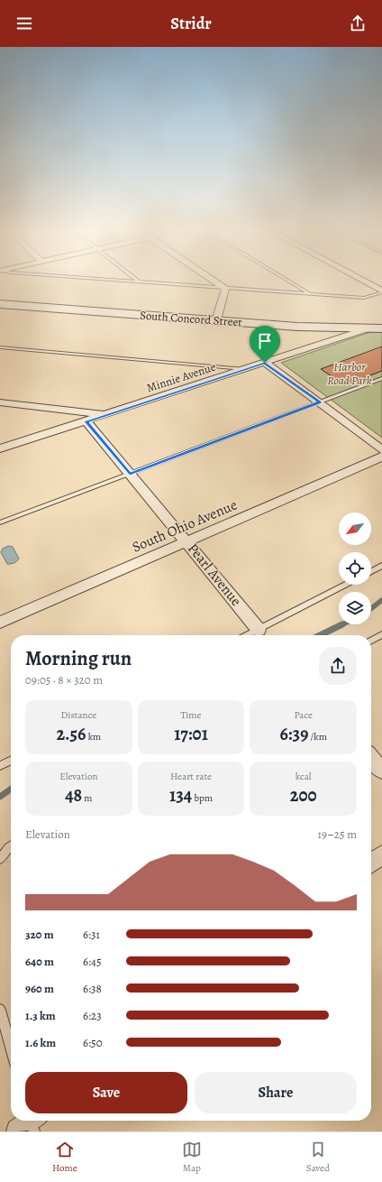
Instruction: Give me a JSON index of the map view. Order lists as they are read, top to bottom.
{
  "streets": {
    "street": [
      "South Concord Street",
      "Minnie Avenue",
      "South Ohio Avenue",
      "Pearl Avenue"
    ]
  },
  "crossings": [
    ["South Concord Street", "Minnie Avenue"],
    ["Minnie Avenue", "Pearl Avenue"],
    ["South Ohio Avenue", "Pearl Avenue"]
  ],
  "parks": ["Harbor Road Park"],
  "north": "bottom left",
  "page": {
    "header": "Stridr",
    "heading": ["Morning run", "09:05 · 8 × 320 m"],
    "stats": [
      ["Distance", "2.56 km"],
      ["Time", "17:01"],
      ["Pace", "6:39 /km"],
      ["Elevation", "48 m"],
      ["Heart rate", "134 bpm"],
      ["kcal", "200"]
    ],
    "chart": ["Elevation", "19–25 m"],
    "list": [
      {
        "name": "320 m",
        "note": "6:31"
      },
      {
        "name": "640 m",
        "note": "6:45"
      },
      {
        "name": "960 m",
        "note": "6:38"
      },
      {
        "name": "1.3 km",
        "note": "6:23"
      },
      {
        "name": "1.6 km",
        "note": "6:50"
      }
    ],
    "buttons": ["Save", "Share"],
    "tabs": ["Home", "Map", "Saved"]
  }
}
